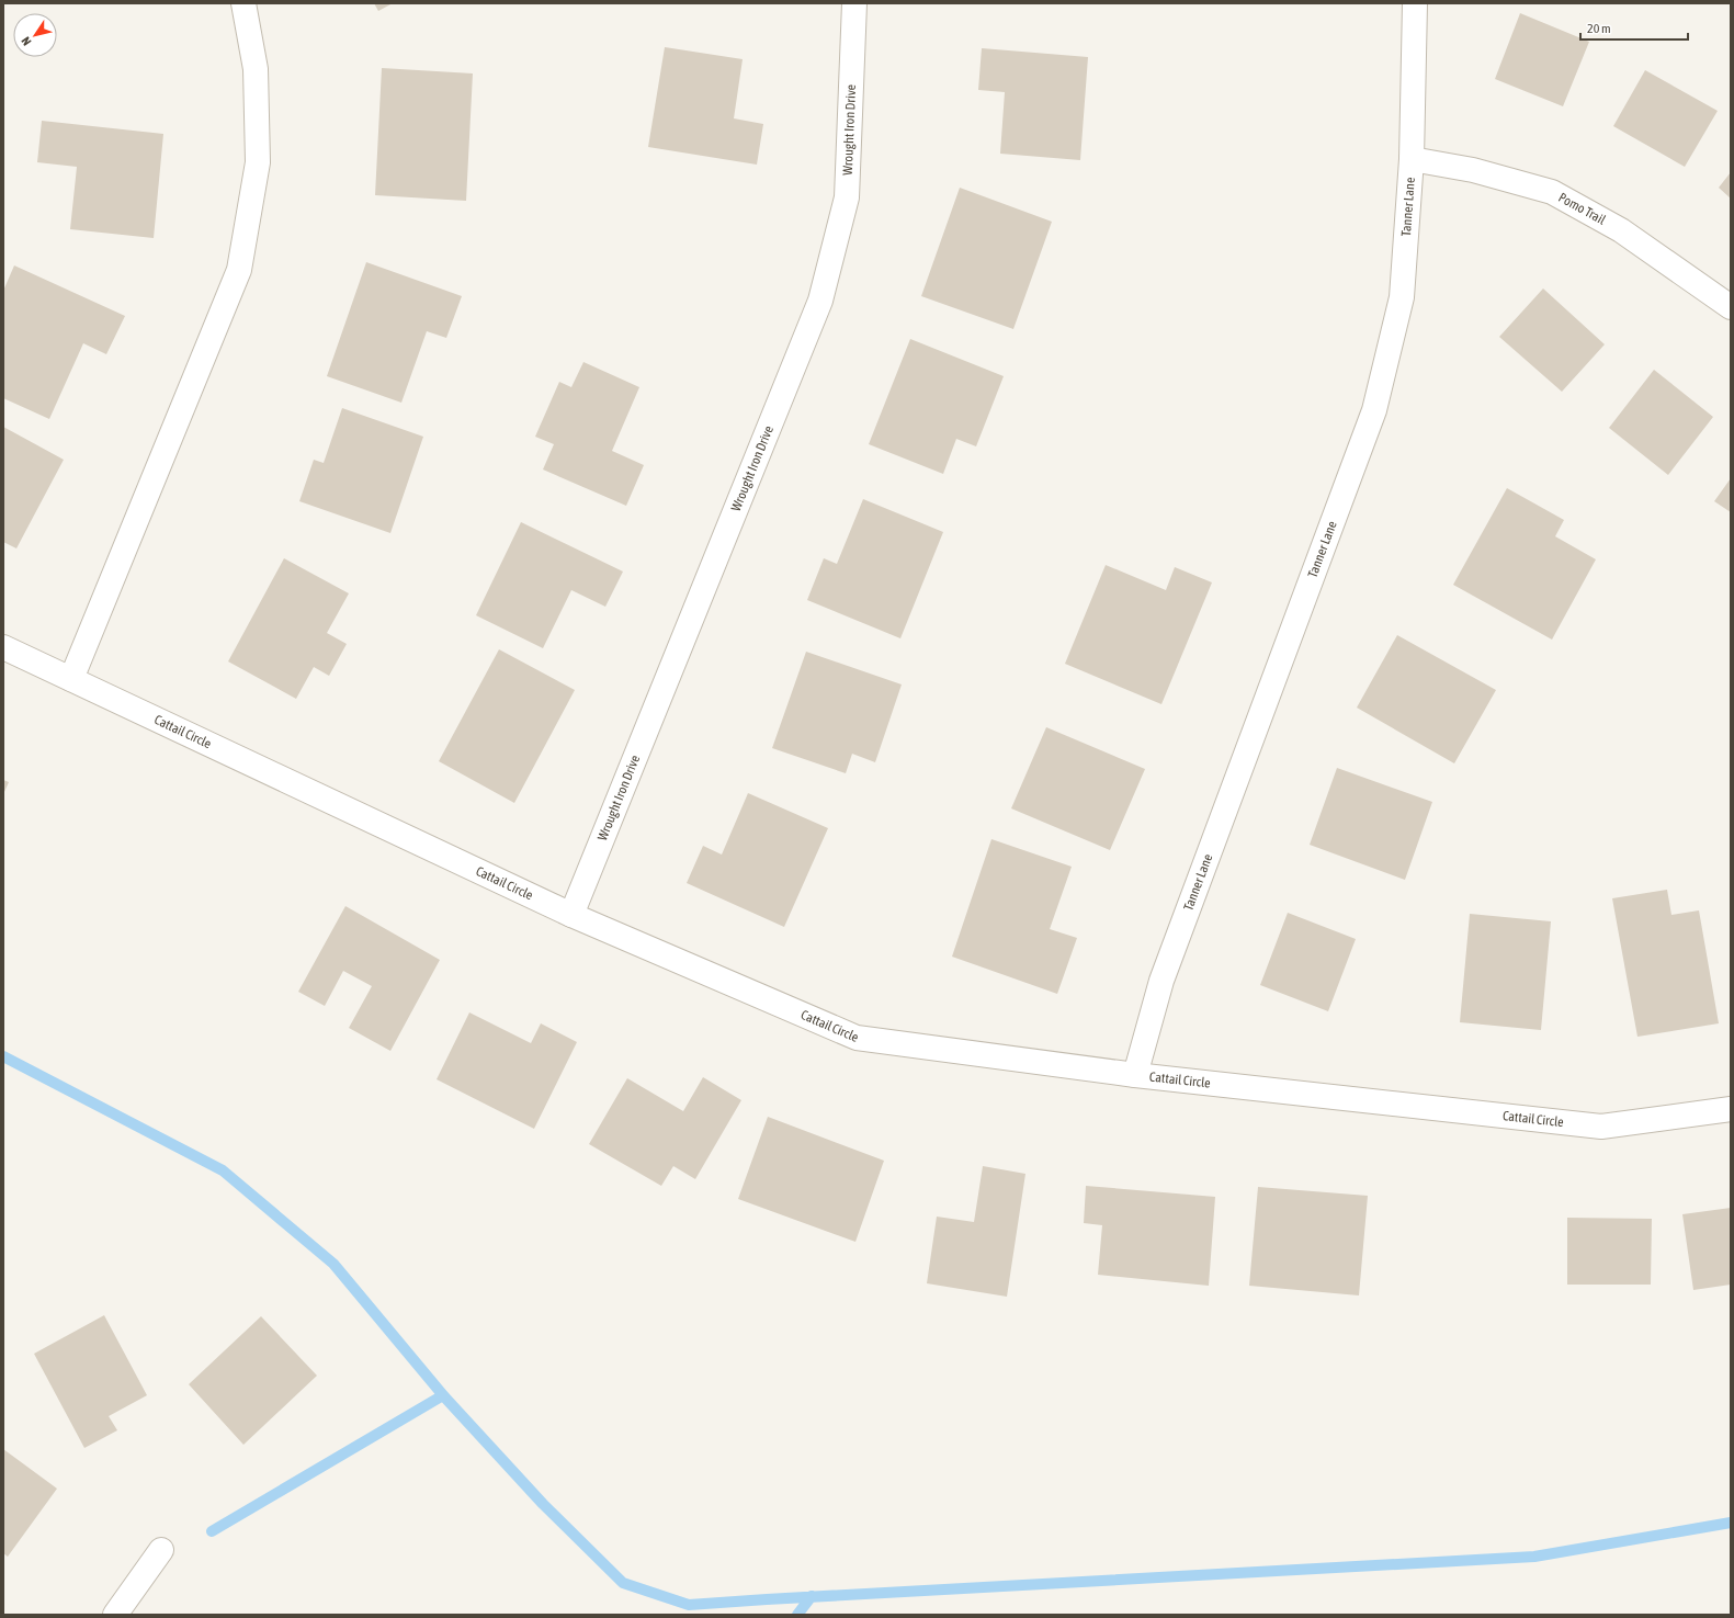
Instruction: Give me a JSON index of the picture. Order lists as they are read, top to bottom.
{
  "streets": {
    "street": [
      "Wrought Iron Drive",
      "Tanner Lane",
      "Pomo Trail",
      "Cattail Circle"
    ]
  },
  "crossings": [
    ["Wrought Iron Drive", "Cattail Circle"],
    ["Tanner Lane", "Pomo Trail"],
    ["Tanner Lane", "Cattail Circle"]
  ],
  "scale_bar": "20 m",
  "north": "bottom left"
}
